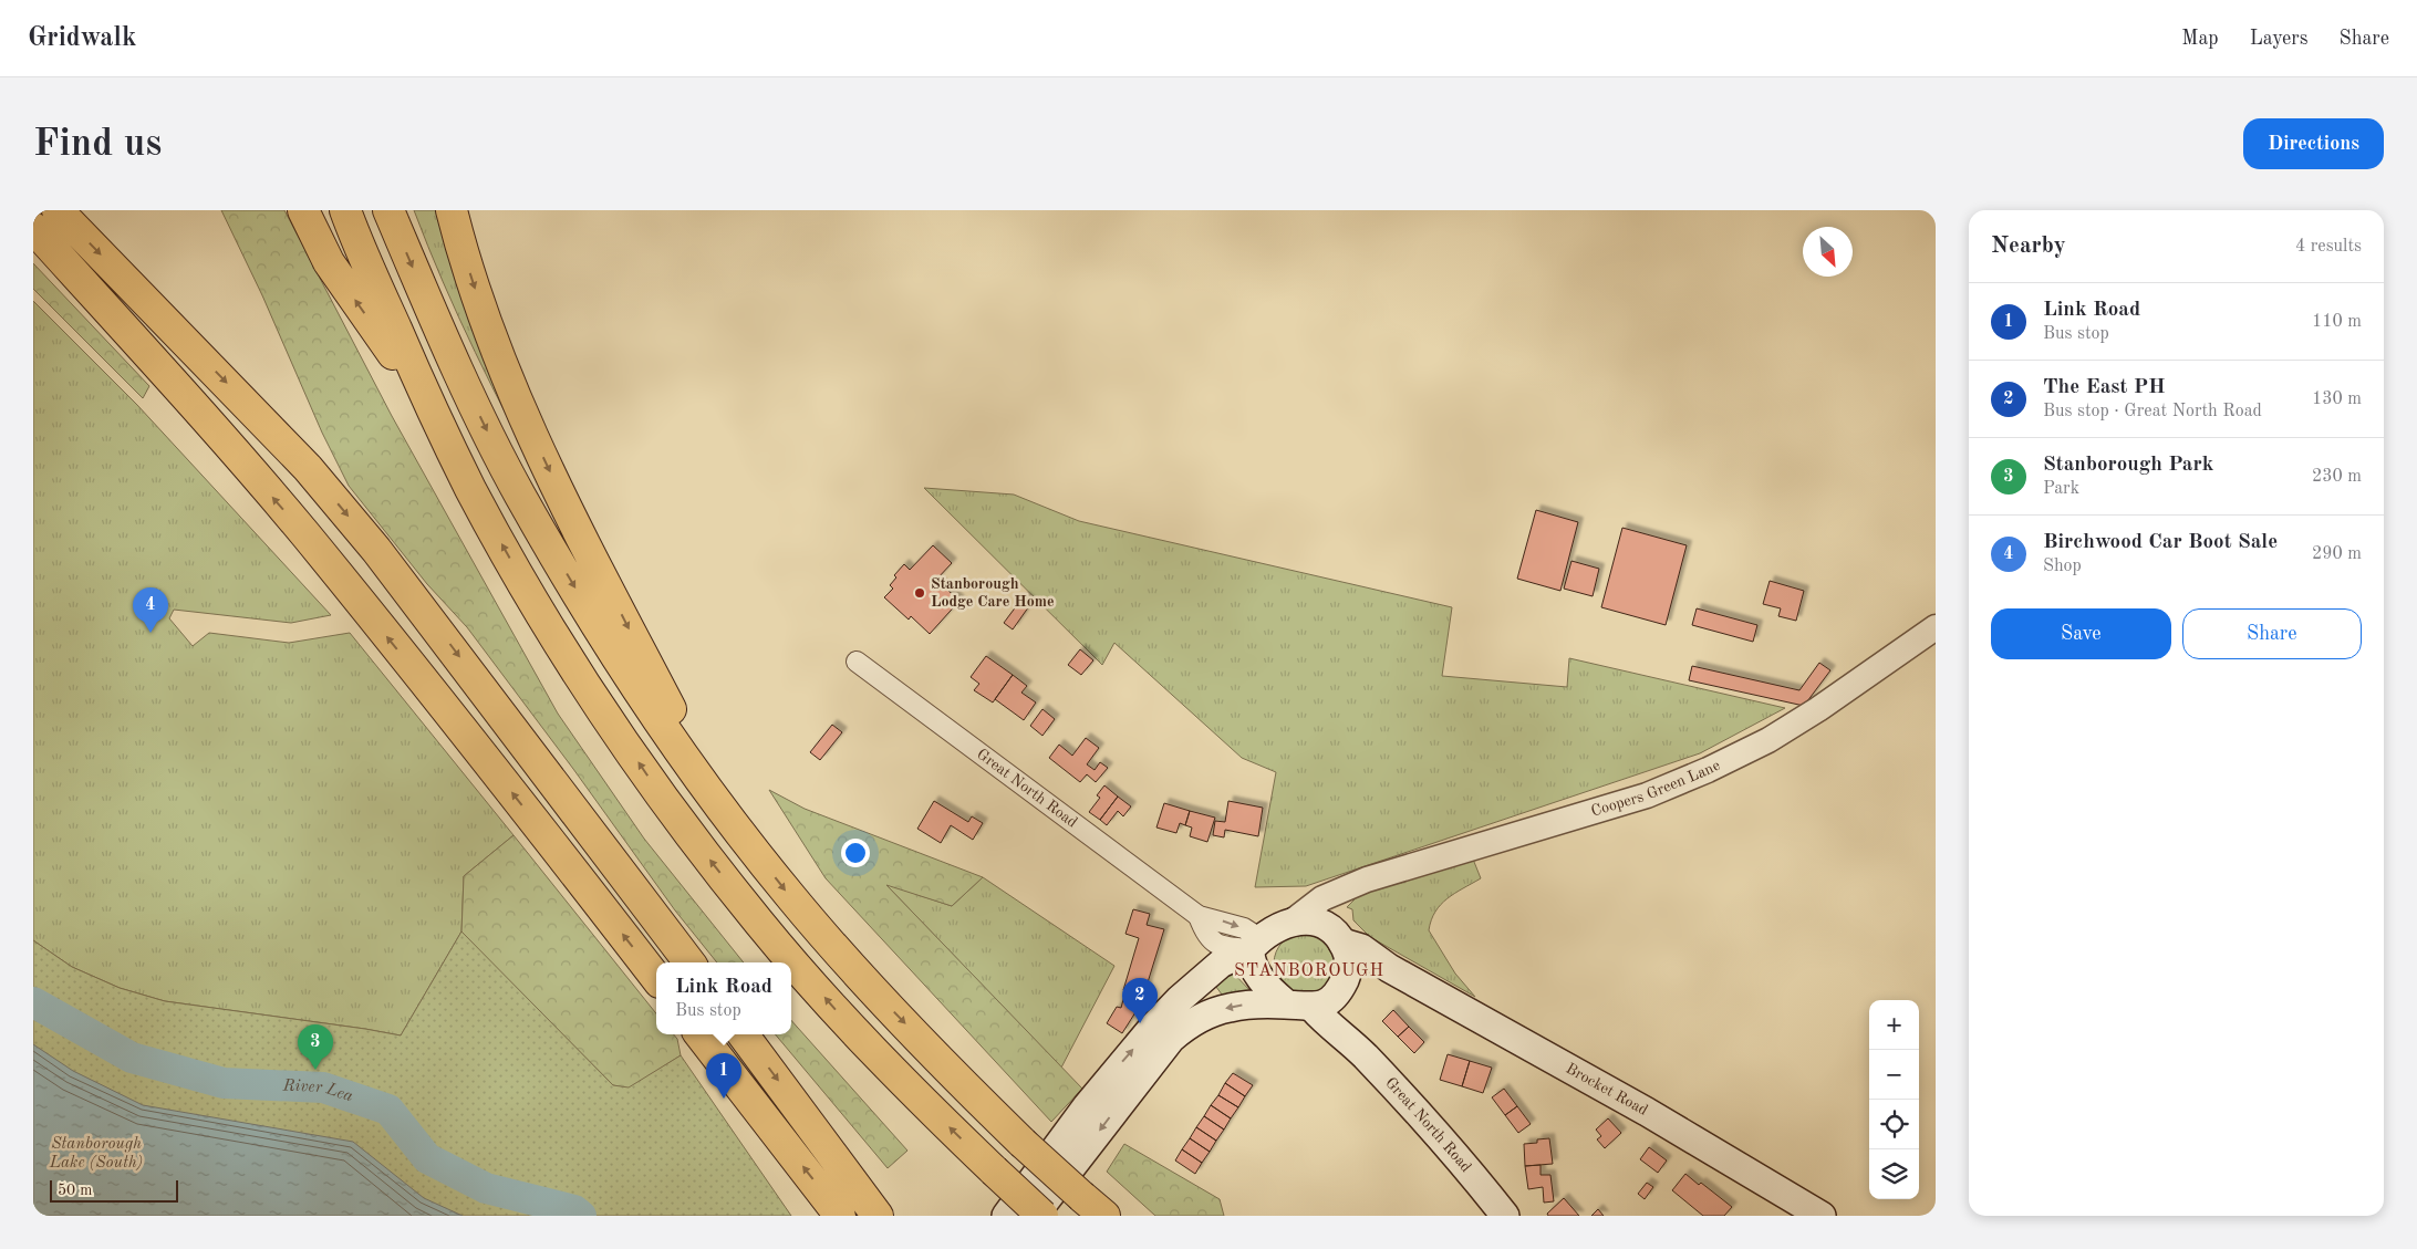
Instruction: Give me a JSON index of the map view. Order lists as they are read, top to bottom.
{
  "streets": {
    "main road": ["Great North Road", "Brocket Road"],
    "street": ["Coopers Green Lane"]
  },
  "crossings": [
    ["Coopers Green Lane", "Great North Road"],
    ["Coopers Green Lane", "Brocket Road"],
    ["Great North Road", "Brocket Road"]
  ],
  "districts": ["STANBOROUGH"],
  "water": ["River Lea", "Stanborough Lake (South)"],
  "places": ["Stanborough Lodge Care Home"],
  "scale_bar": "50 m",
  "north": "bottom right",
  "page": {
    "header": "Gridwalk",
    "nav": ["Map", "Layers", "Share"],
    "buttons": [
      "Directions",
      ["Save", "Share"]
    ],
    "title": "Find us",
    "heading": ["Nearby", "4 results"],
    "list": [
      {
        "mark": "1",
        "name": "Link Road",
        "note": "Bus stop",
        "value": "110 m"
      },
      {
        "mark": "2",
        "name": "The East PH",
        "note": "Bus stop · Great North Road",
        "value": "130 m"
      },
      {
        "mark": "3",
        "name": "Stanborough Park",
        "note": "Park",
        "value": "230 m"
      },
      {
        "mark": "4",
        "name": "Birchwood Car Boot Sale",
        "note": "Shop",
        "value": "290 m"
      }
    ],
    "pins": [
      "4",
      "2",
      "3",
      "1"
    ],
    "popup": ["Link Road", "Bus stop"],
    "map_buttons": ["+", "−"],
    "scale": "50 m"
  }
}
